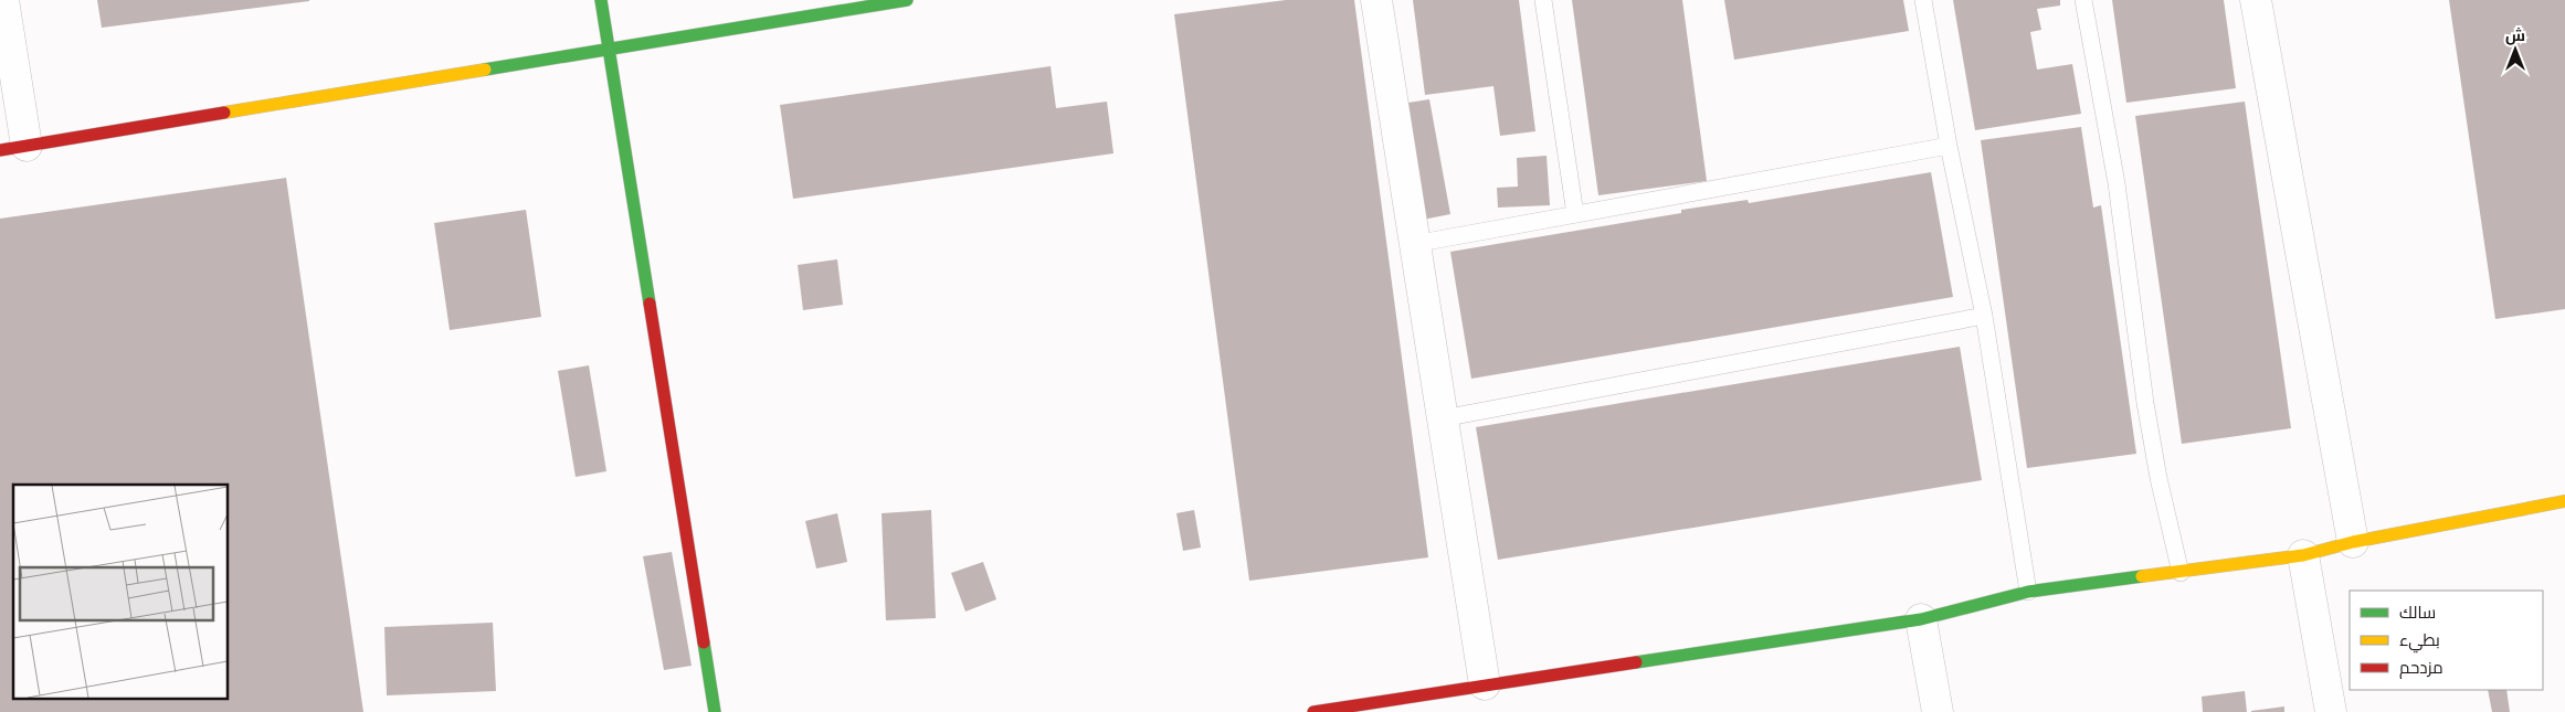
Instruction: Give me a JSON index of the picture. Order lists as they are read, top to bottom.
{
  "legend": ["سالك", "بطيء", "مزدحم"],
  "north": "top"
}
